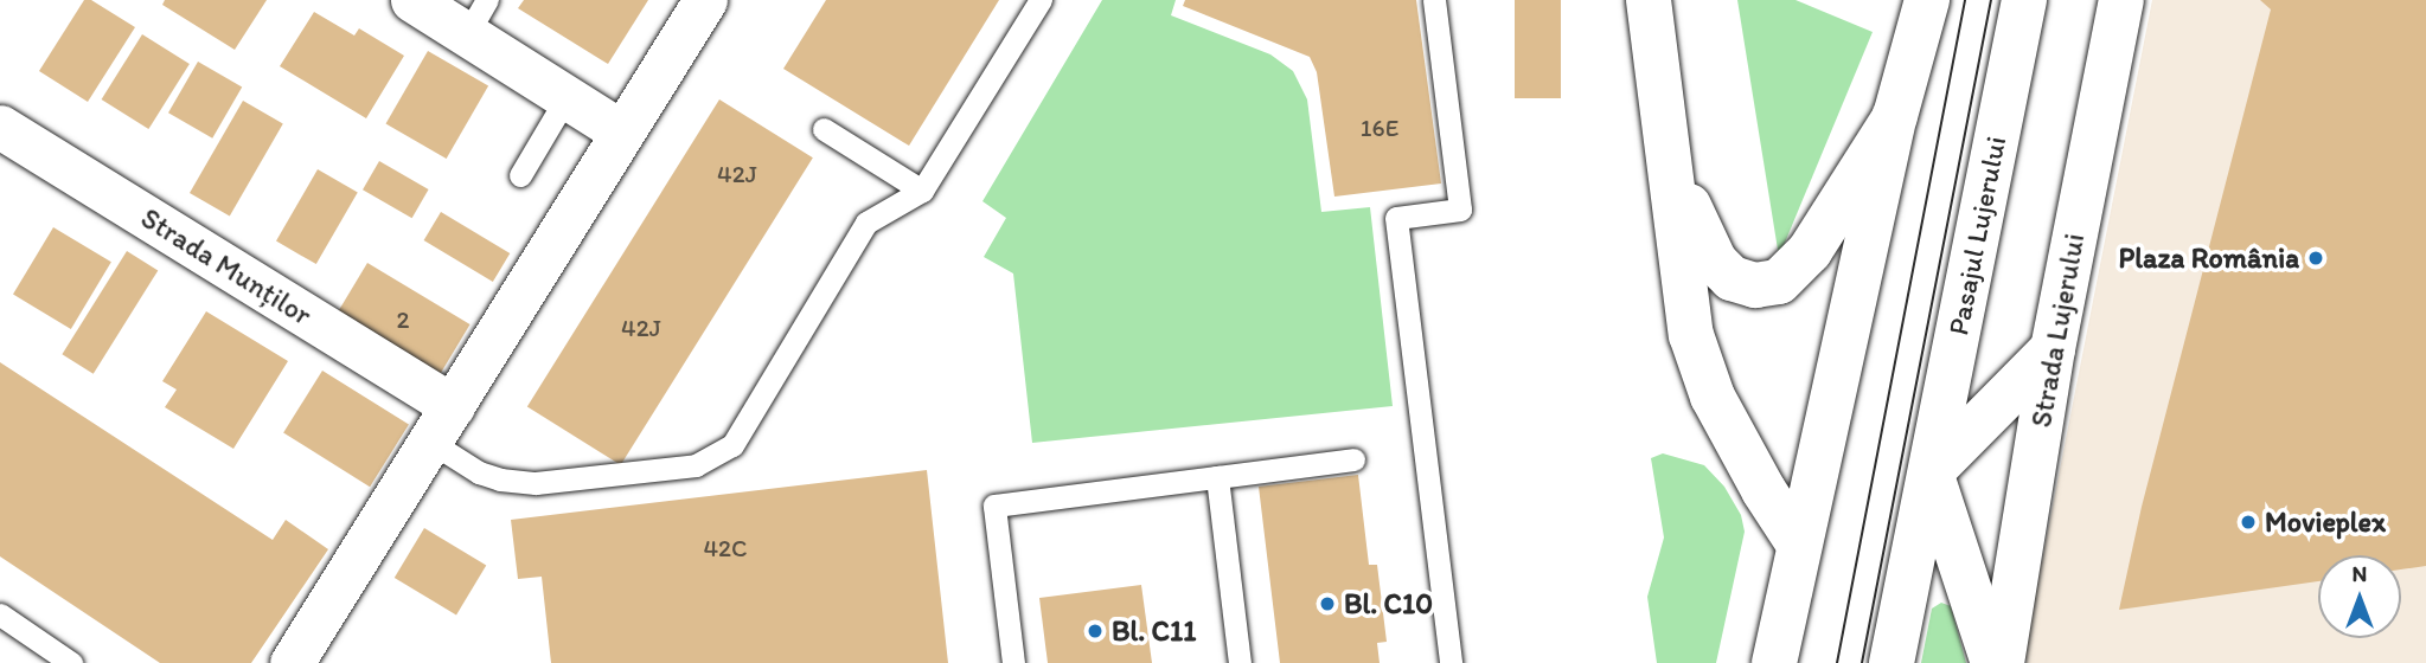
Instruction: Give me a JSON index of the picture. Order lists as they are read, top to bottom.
{
  "streets": {
    "street": ["Pasajul Lujerului", "Strada Munților", "Strada Lujerului"]
  },
  "places": [
    "Plaza România",
    "Movieplex",
    "Bl. C10",
    "Bl. C11"
  ],
  "house_numbers": [
    "16E",
    "42J",
    "2",
    "42J",
    "42C"
  ],
  "north": "top"
}
